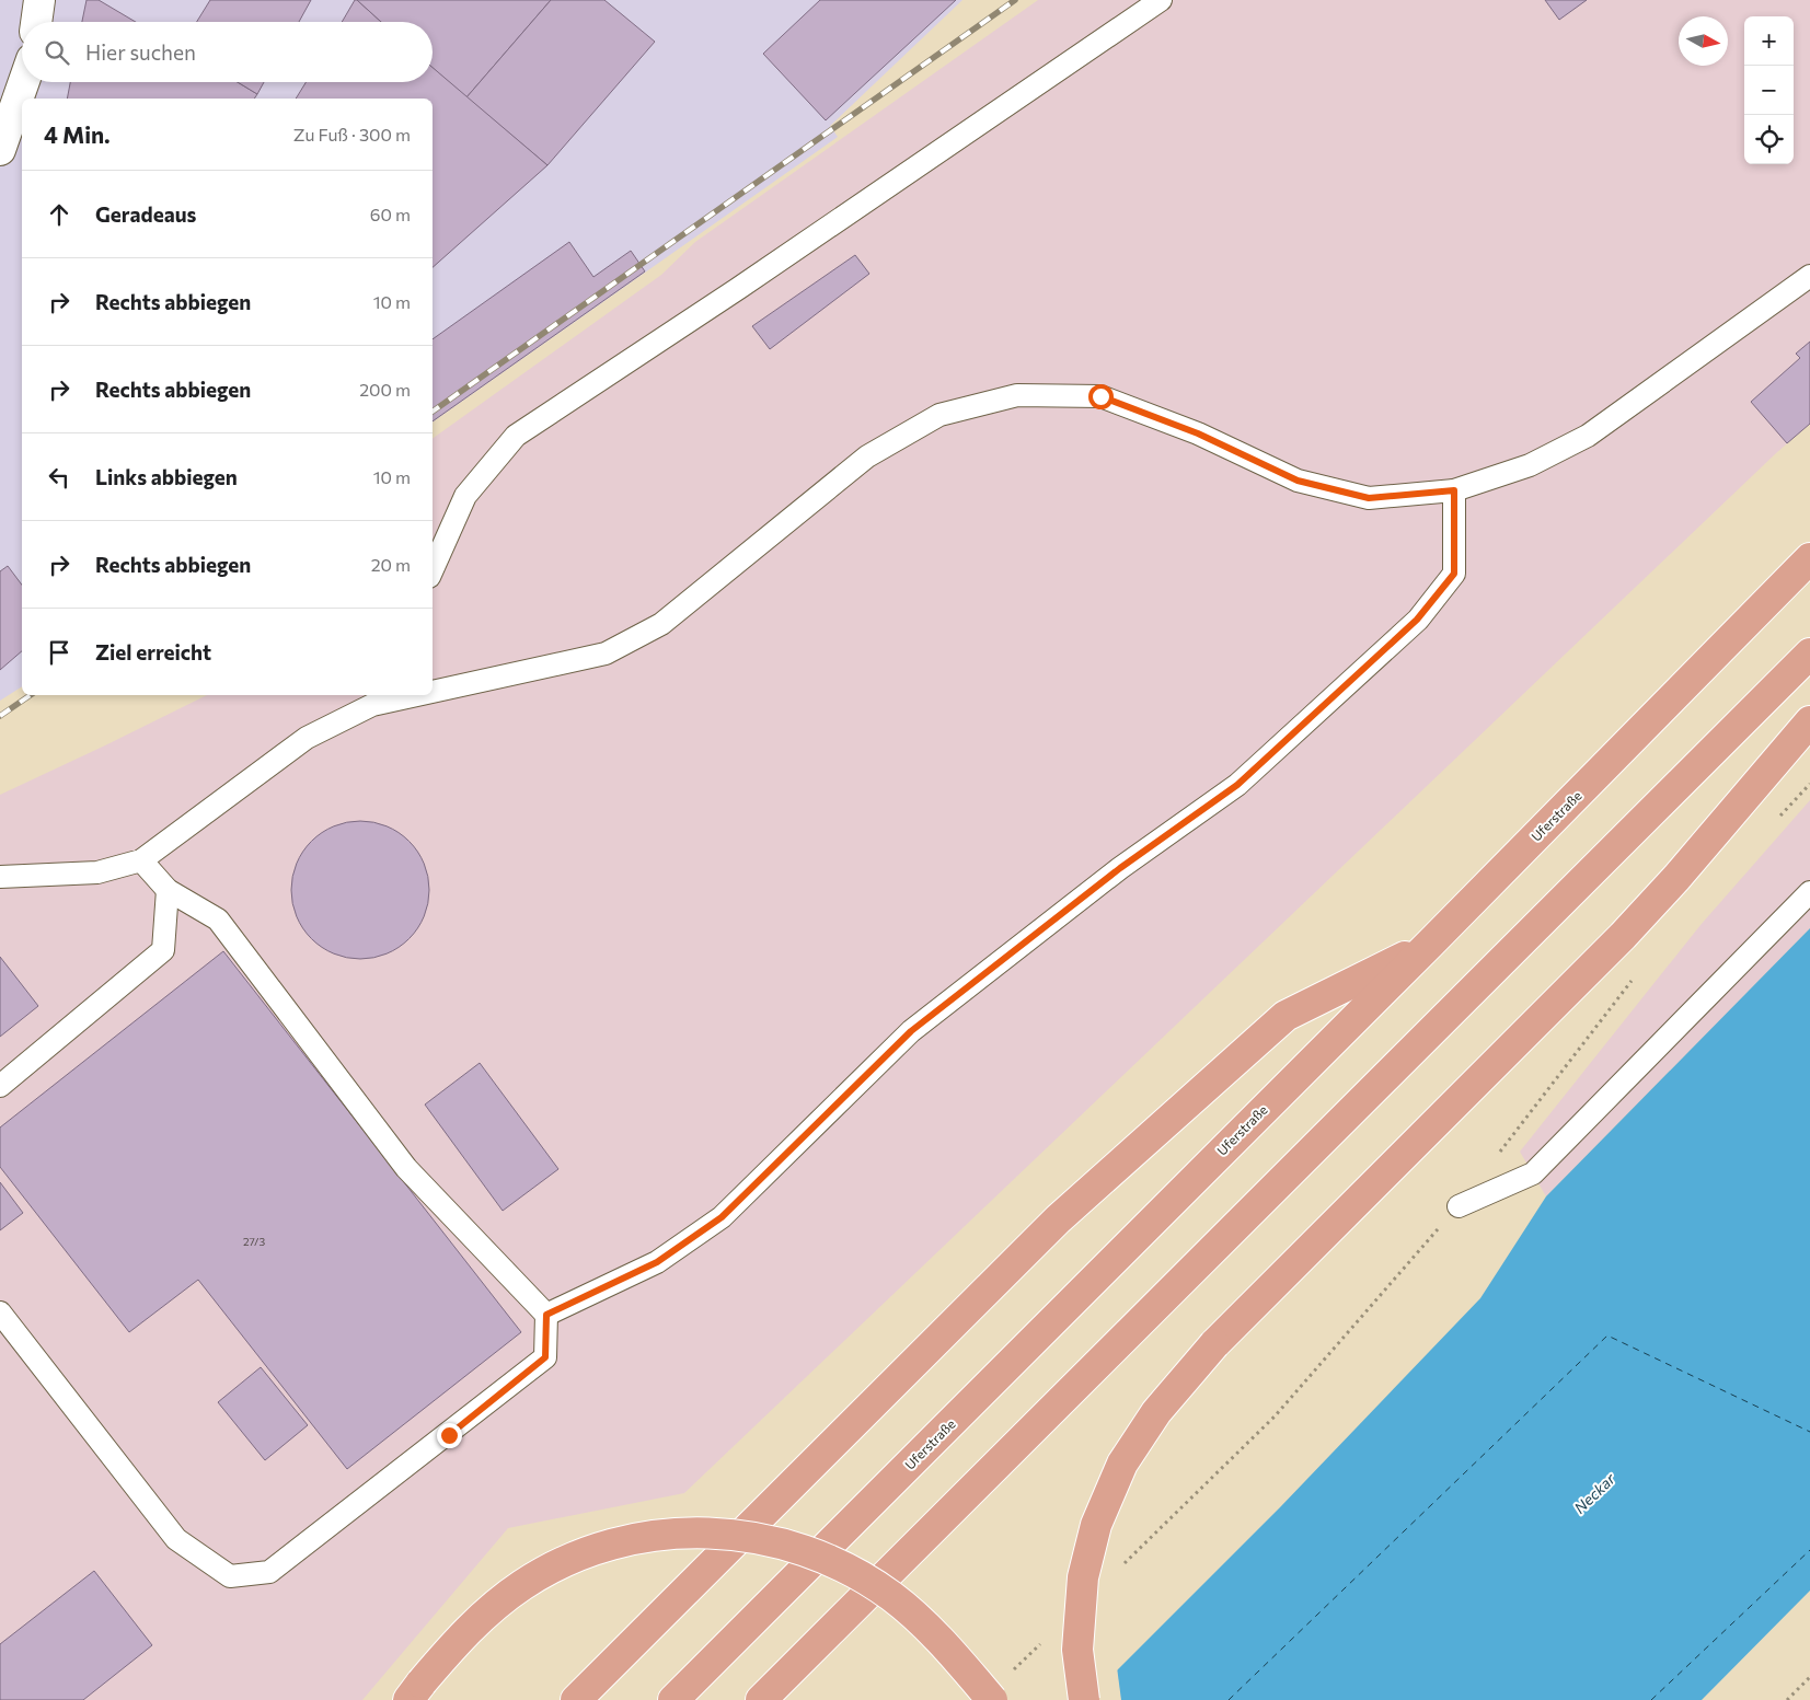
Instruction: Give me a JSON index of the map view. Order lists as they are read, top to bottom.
{
  "streets": {
    "highway": ["Uferstraße"]
  },
  "water": ["Neckar"],
  "house_numbers": ["27/3"],
  "north": "right",
  "page": {
    "map_buttons": ["+", "−"],
    "search": "Hier suchen",
    "heading": ["4 Min.", "Zu Fuß · 300 m"],
    "list": [
      ["Geradeaus", "60 m"],
      ["Rechts abbiegen", "10 m"],
      ["Rechts abbiegen", "200 m"],
      ["Links abbiegen", "10 m"],
      ["Rechts abbiegen", "20 m"],
      "Ziel erreicht"
    ]
  }
}
